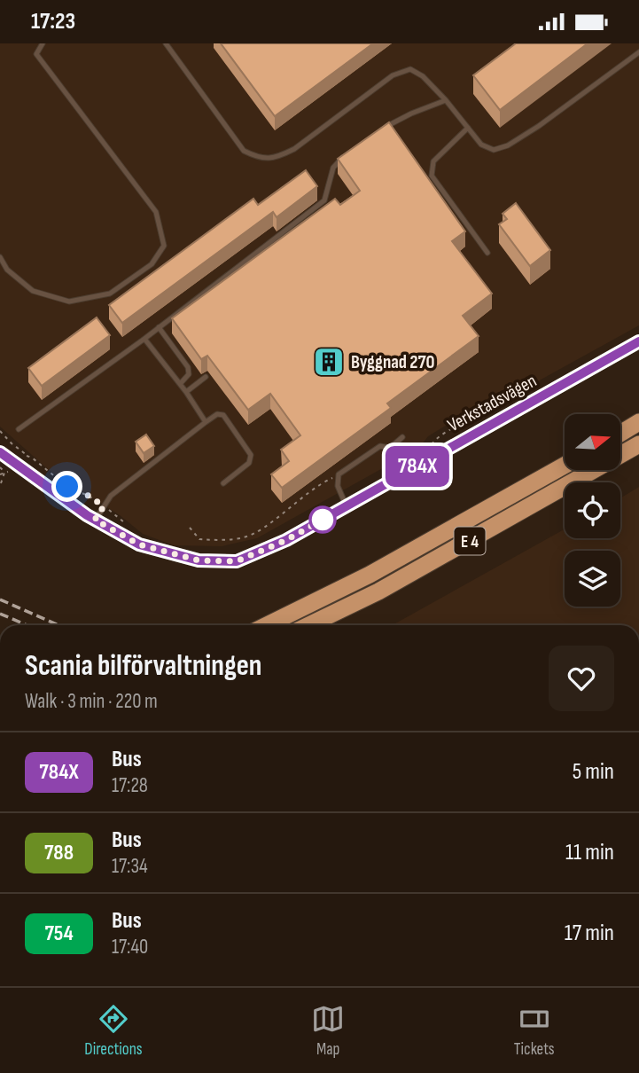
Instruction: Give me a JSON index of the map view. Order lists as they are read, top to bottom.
{
  "streets": {
    "highway": ["E 4"],
    "main road": ["Verkstadsvägen"]
  },
  "places": {
    "building": ["Byggnad 270"]
  },
  "lines": ["bus line 784X"],
  "north": "right",
  "page": {
    "status": "17:23",
    "on_map": "784X",
    "heading": ["Scania bilförvaltningen", "Walk · 3 min · 220 m"],
    "list": [
      {
        "mark": "784X",
        "name": "Bus",
        "note": "17:28",
        "value": "5 min"
      },
      {
        "mark": "788",
        "name": "Bus",
        "note": "17:34",
        "value": "11 min"
      },
      {
        "mark": "754",
        "name": "Bus",
        "note": "17:40",
        "value": "17 min"
      }
    ],
    "tabs": ["Directions", "Map", "Tickets"]
  }
}
